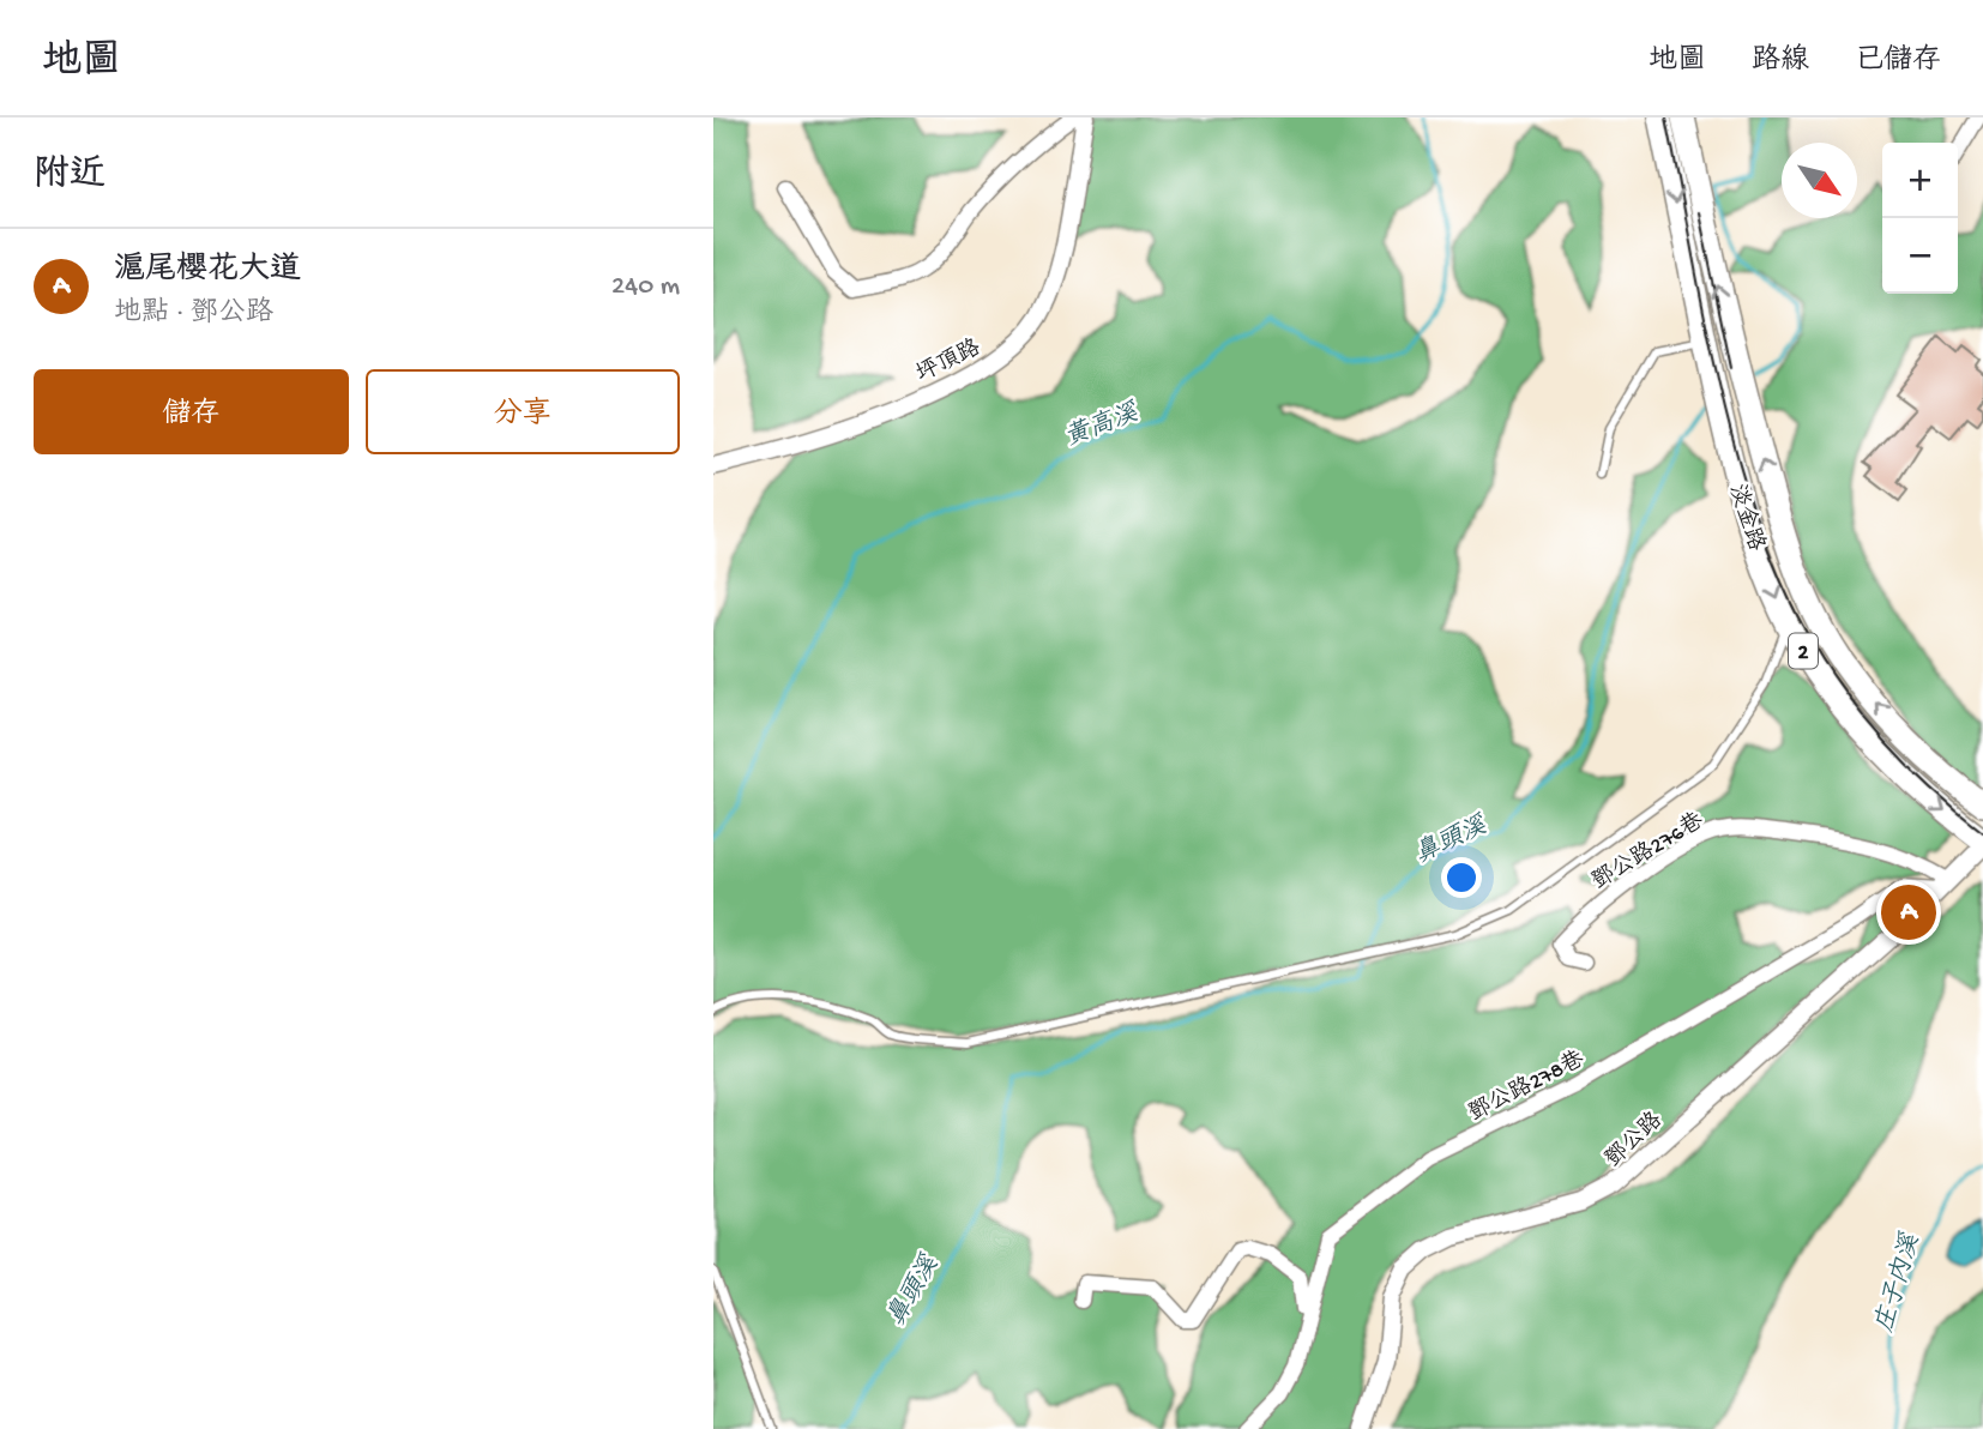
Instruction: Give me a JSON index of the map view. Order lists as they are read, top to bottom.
{
  "streets": {
    "main road": ["淡金路", "2"],
    "street": [
      "坪頂路",
      "鄧公路276巷",
      "鄧公路278巷",
      "鄧公路"
    ]
  },
  "crossings": [
    ["淡金路", "鄧公路"],
    ["鄧公路276巷", "鄧公路278巷"],
    ["鄧公路276巷", "鄧公路"],
    ["鄧公路278巷", "鄧公路"]
  ],
  "water": ["黃高溪", "鼻頭溪", "庄子內溪"],
  "north": "bottom right",
  "page": {
    "header": "地圖",
    "nav": ["地圖", "路線", "已儲存"],
    "heading": "附近",
    "map_buttons": ["+", "−"],
    "list": [
      {
        "mark": "A",
        "name": "滬尾櫻花大道",
        "note": "地點 · 鄧公路",
        "value": "240 m"
      }
    ],
    "buttons": ["儲存", "分享"],
    "pins": "A"
  }
}
